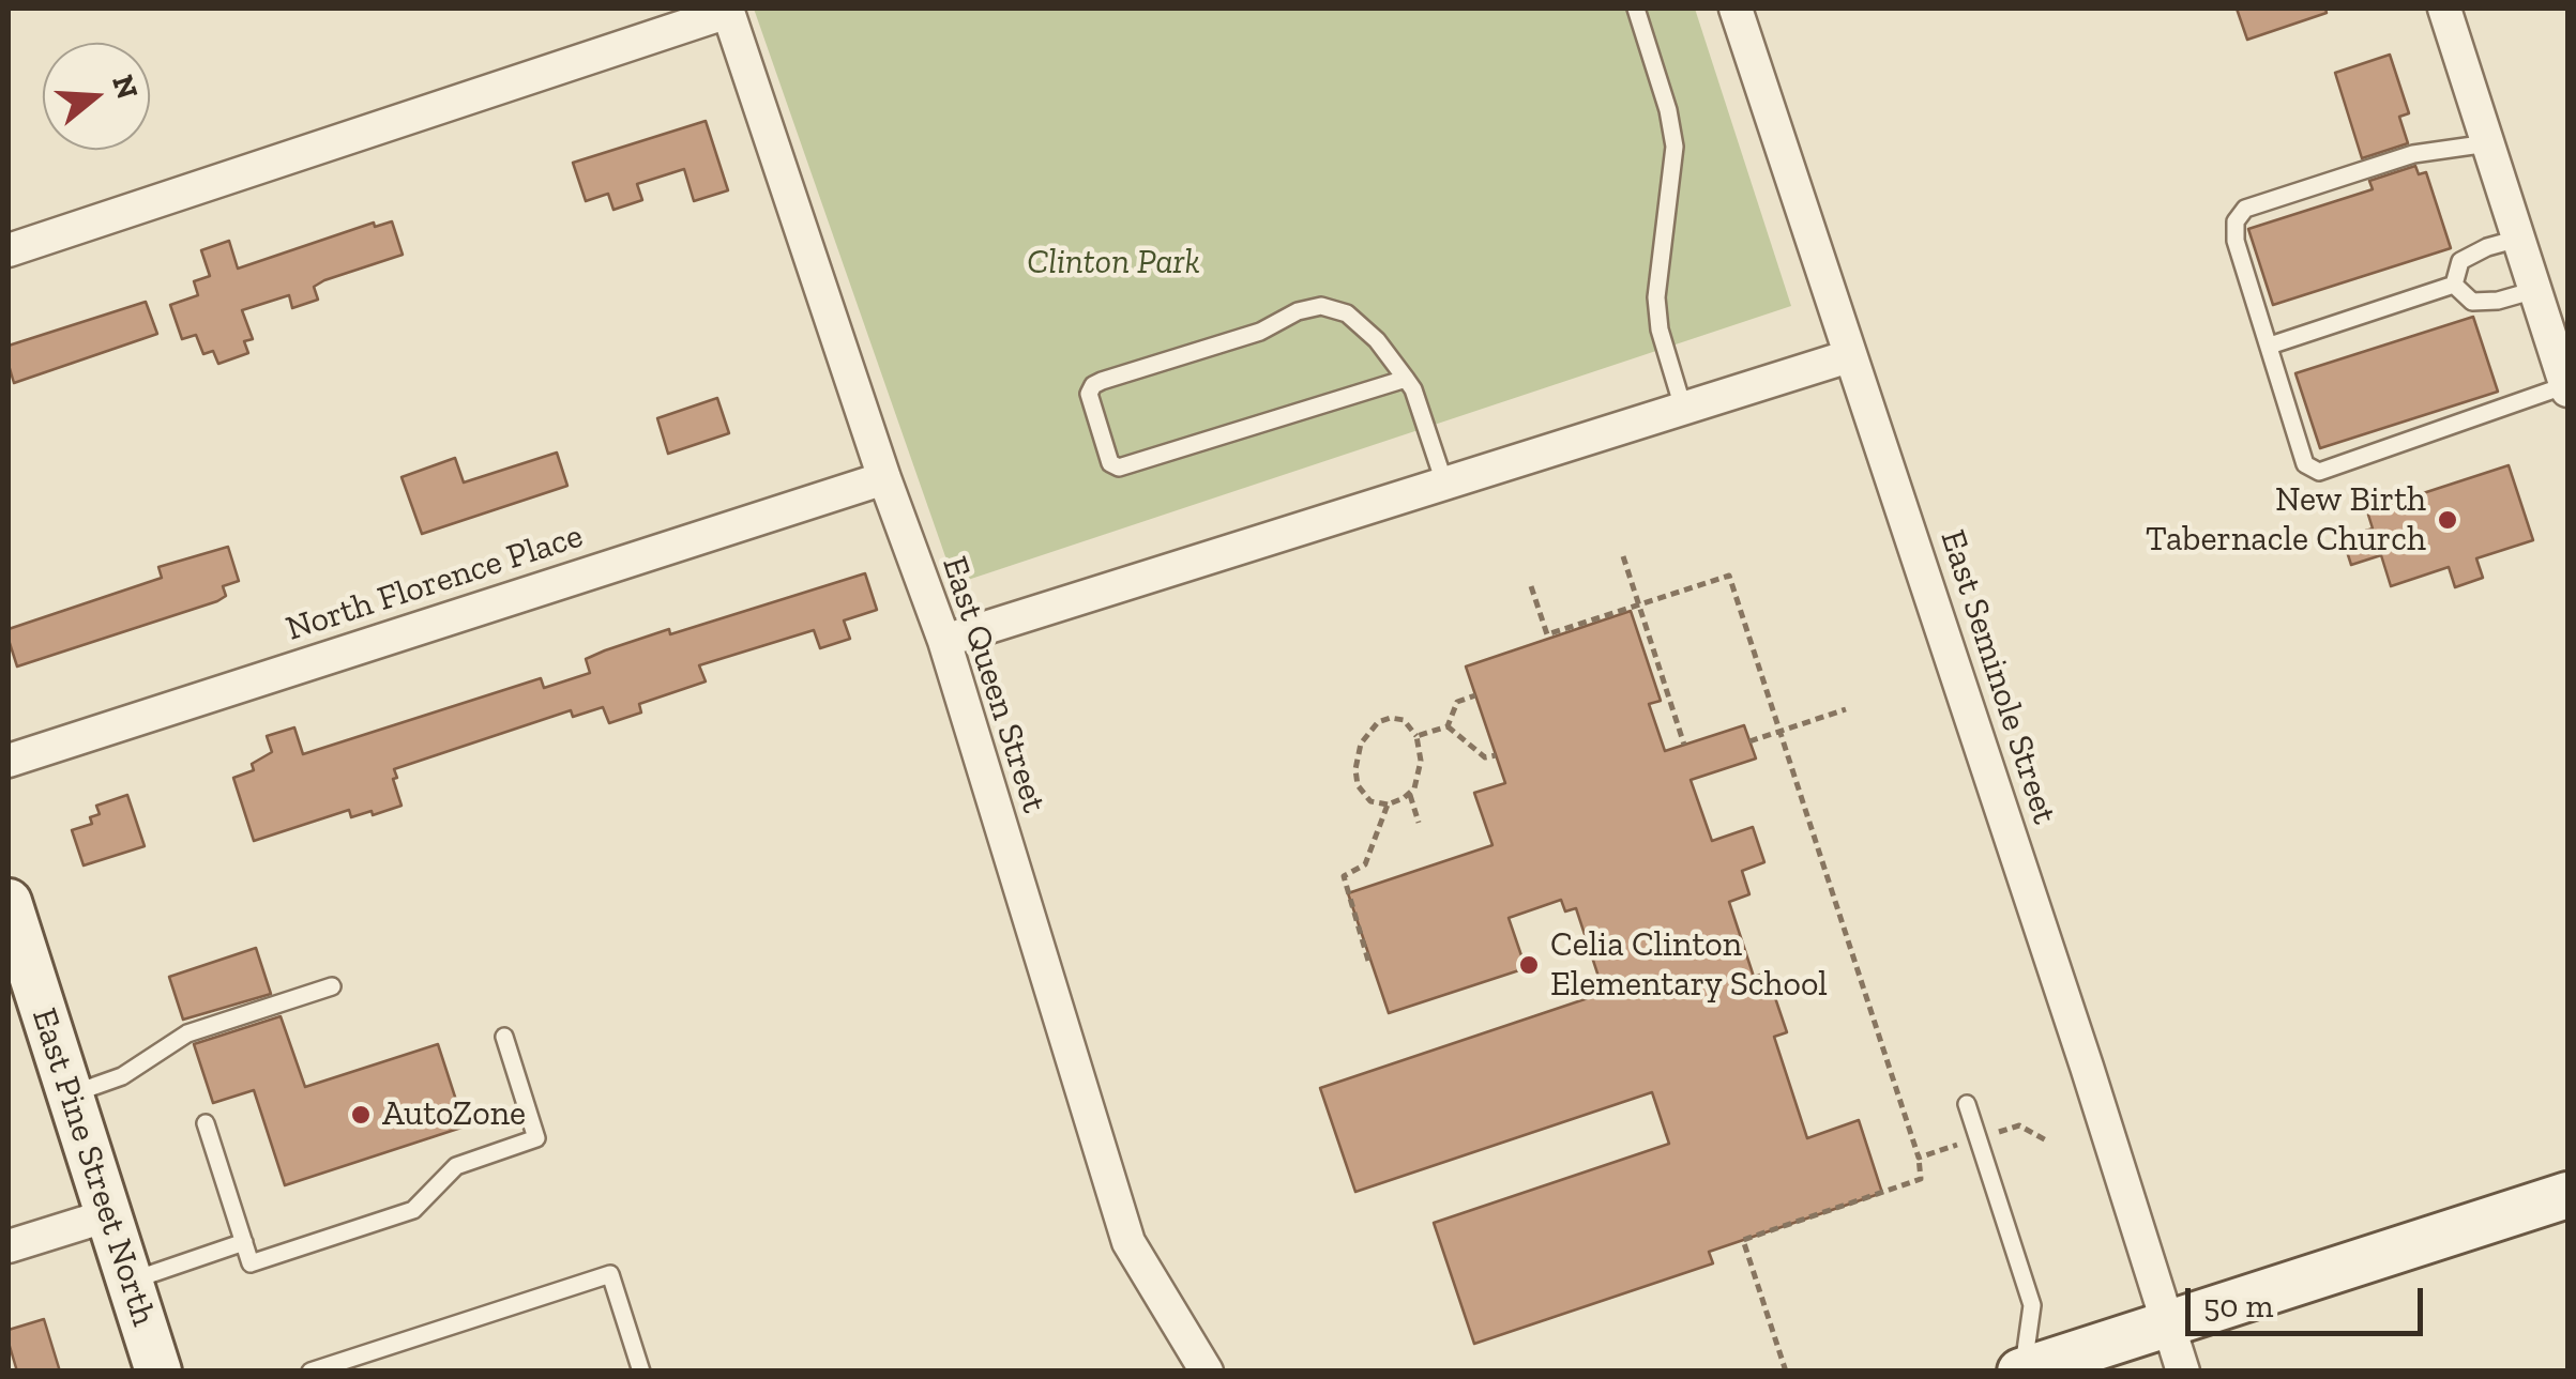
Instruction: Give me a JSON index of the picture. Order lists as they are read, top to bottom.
{
  "streets": {
    "main road": ["East Pine Street North"],
    "street": ["North Florence Place", "East Seminole Street", "East Queen Street"]
  },
  "crossings": [
    ["North Florence Place", "East Queen Street"]
  ],
  "parks": ["Clinton Park"],
  "places": ["New Birth Tabernacle Church", "Celia Clinton Elementary School", "AutoZone"],
  "scale_bar": "50 m",
  "north": "right"
}
